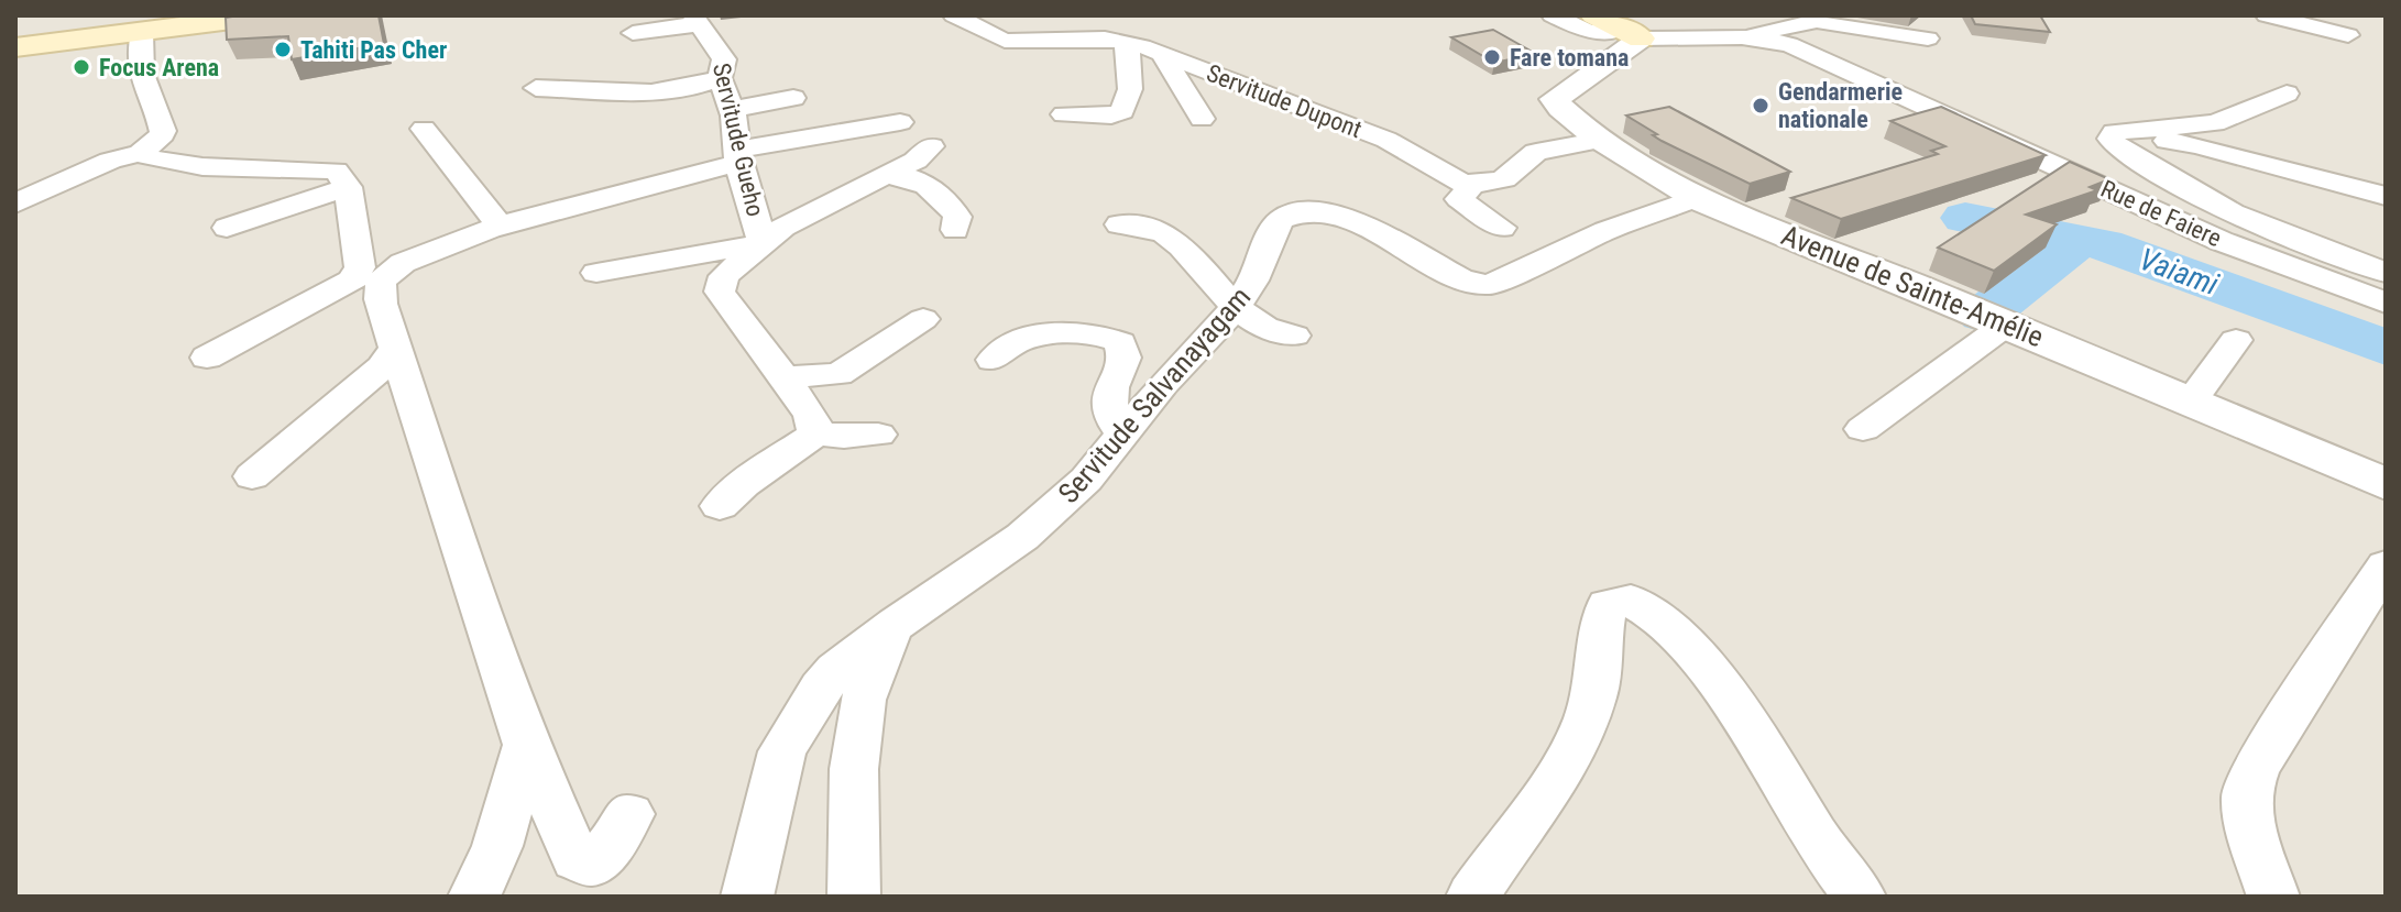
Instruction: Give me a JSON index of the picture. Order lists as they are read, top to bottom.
{
  "streets": {
    "street": [
      "Servitude Dupont",
      "Servitude Gueho",
      "Rue de Faiere",
      "Avenue de Sainte-Amélie",
      "Servitude Salvanayagam"
    ]
  },
  "crossings": [
    ["Rue de Faiere", "Avenue de Sainte-Amélie"],
    ["Avenue de Sainte-Amélie", "Servitude Salvanayagam"]
  ],
  "water": ["Vaiami"],
  "places": [
    "Tahiti Pas Cher",
    "Fare tomana",
    "Focus Arena",
    "Gendarmerie nationale"
  ]
}
